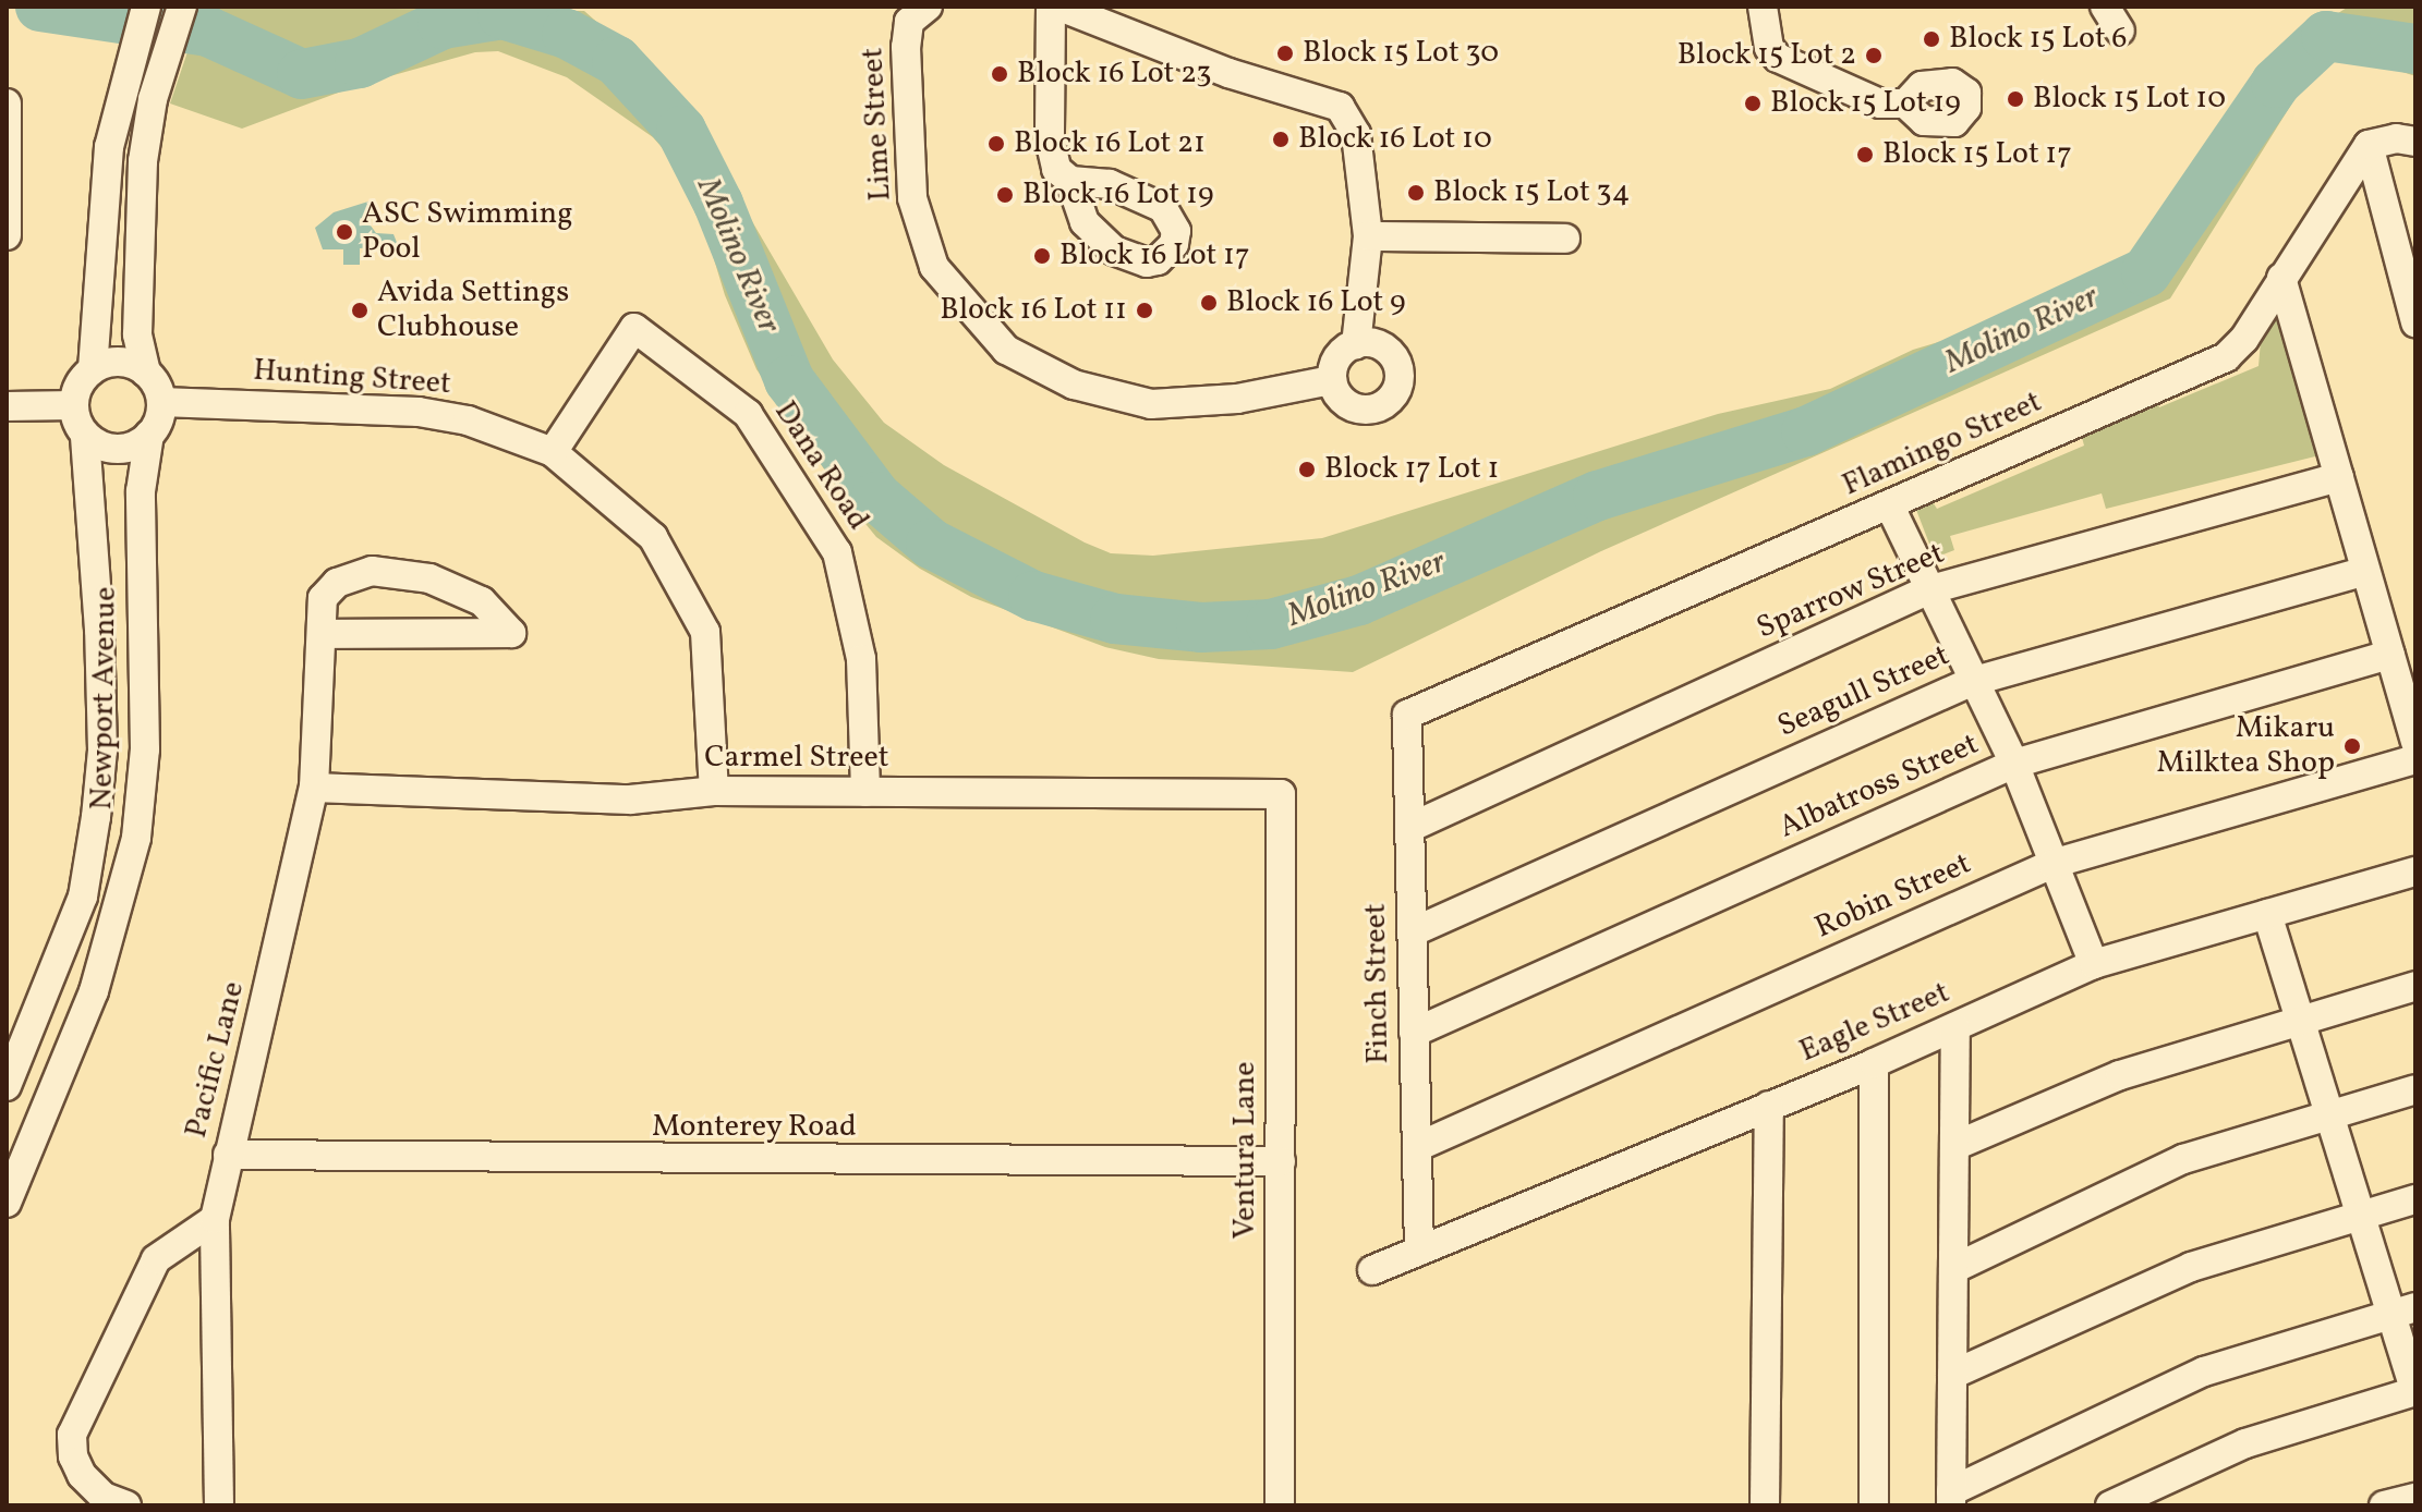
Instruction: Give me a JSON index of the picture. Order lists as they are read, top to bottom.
{
  "streets": {
    "street": [
      "Lime Street",
      "Hunting Street",
      "Flamingo Street",
      "Dana Road",
      "Sparrow Street",
      "Seagull Street",
      "Newport Avenue",
      "Carmel Street",
      "Albatross Street",
      "Robin Street",
      "Finch Street",
      "Eagle Street",
      "Pacific Lane",
      "Monterey Road",
      "Ventura Lane"
    ]
  },
  "crossings": [
    ["Hunting Street", "Dana Road"],
    ["Hunting Street", "Newport Avenue"],
    ["Hunting Street", "Carmel Street"],
    ["Flamingo Street", "Finch Street"],
    ["Dana Road", "Carmel Street"],
    ["Sparrow Street", "Finch Street"],
    ["Seagull Street", "Finch Street"],
    ["Carmel Street", "Pacific Lane"],
    ["Carmel Street", "Ventura Lane"],
    ["Albatross Street", "Finch Street"],
    ["Robin Street", "Finch Street"],
    ["Finch Street", "Eagle Street"],
    ["Pacific Lane", "Monterey Road"],
    ["Monterey Road", "Ventura Lane"]
  ],
  "water": ["Molino River"],
  "places": [
    "Block 15 Lot 6",
    "Block 15 Lot 30",
    "Block 15 Lot 2",
    "Block 16 Lot 23",
    "Block 15 Lot 10",
    "Block 15 Lot 19",
    "Block 16 Lot 10",
    "Block 16 Lot 21",
    "Block 15 Lot 17",
    "Block 15 Lot 34",
    "Block 16 Lot 19",
    "ASC Swimming Pool",
    "Block 16 Lot 17",
    "Block 16 Lot 9",
    "Avida Settings Clubhouse",
    "Block 16 Lot 11",
    "Block 17 Lot 1",
    "Mikaru Milktea Shop"
  ]
}
